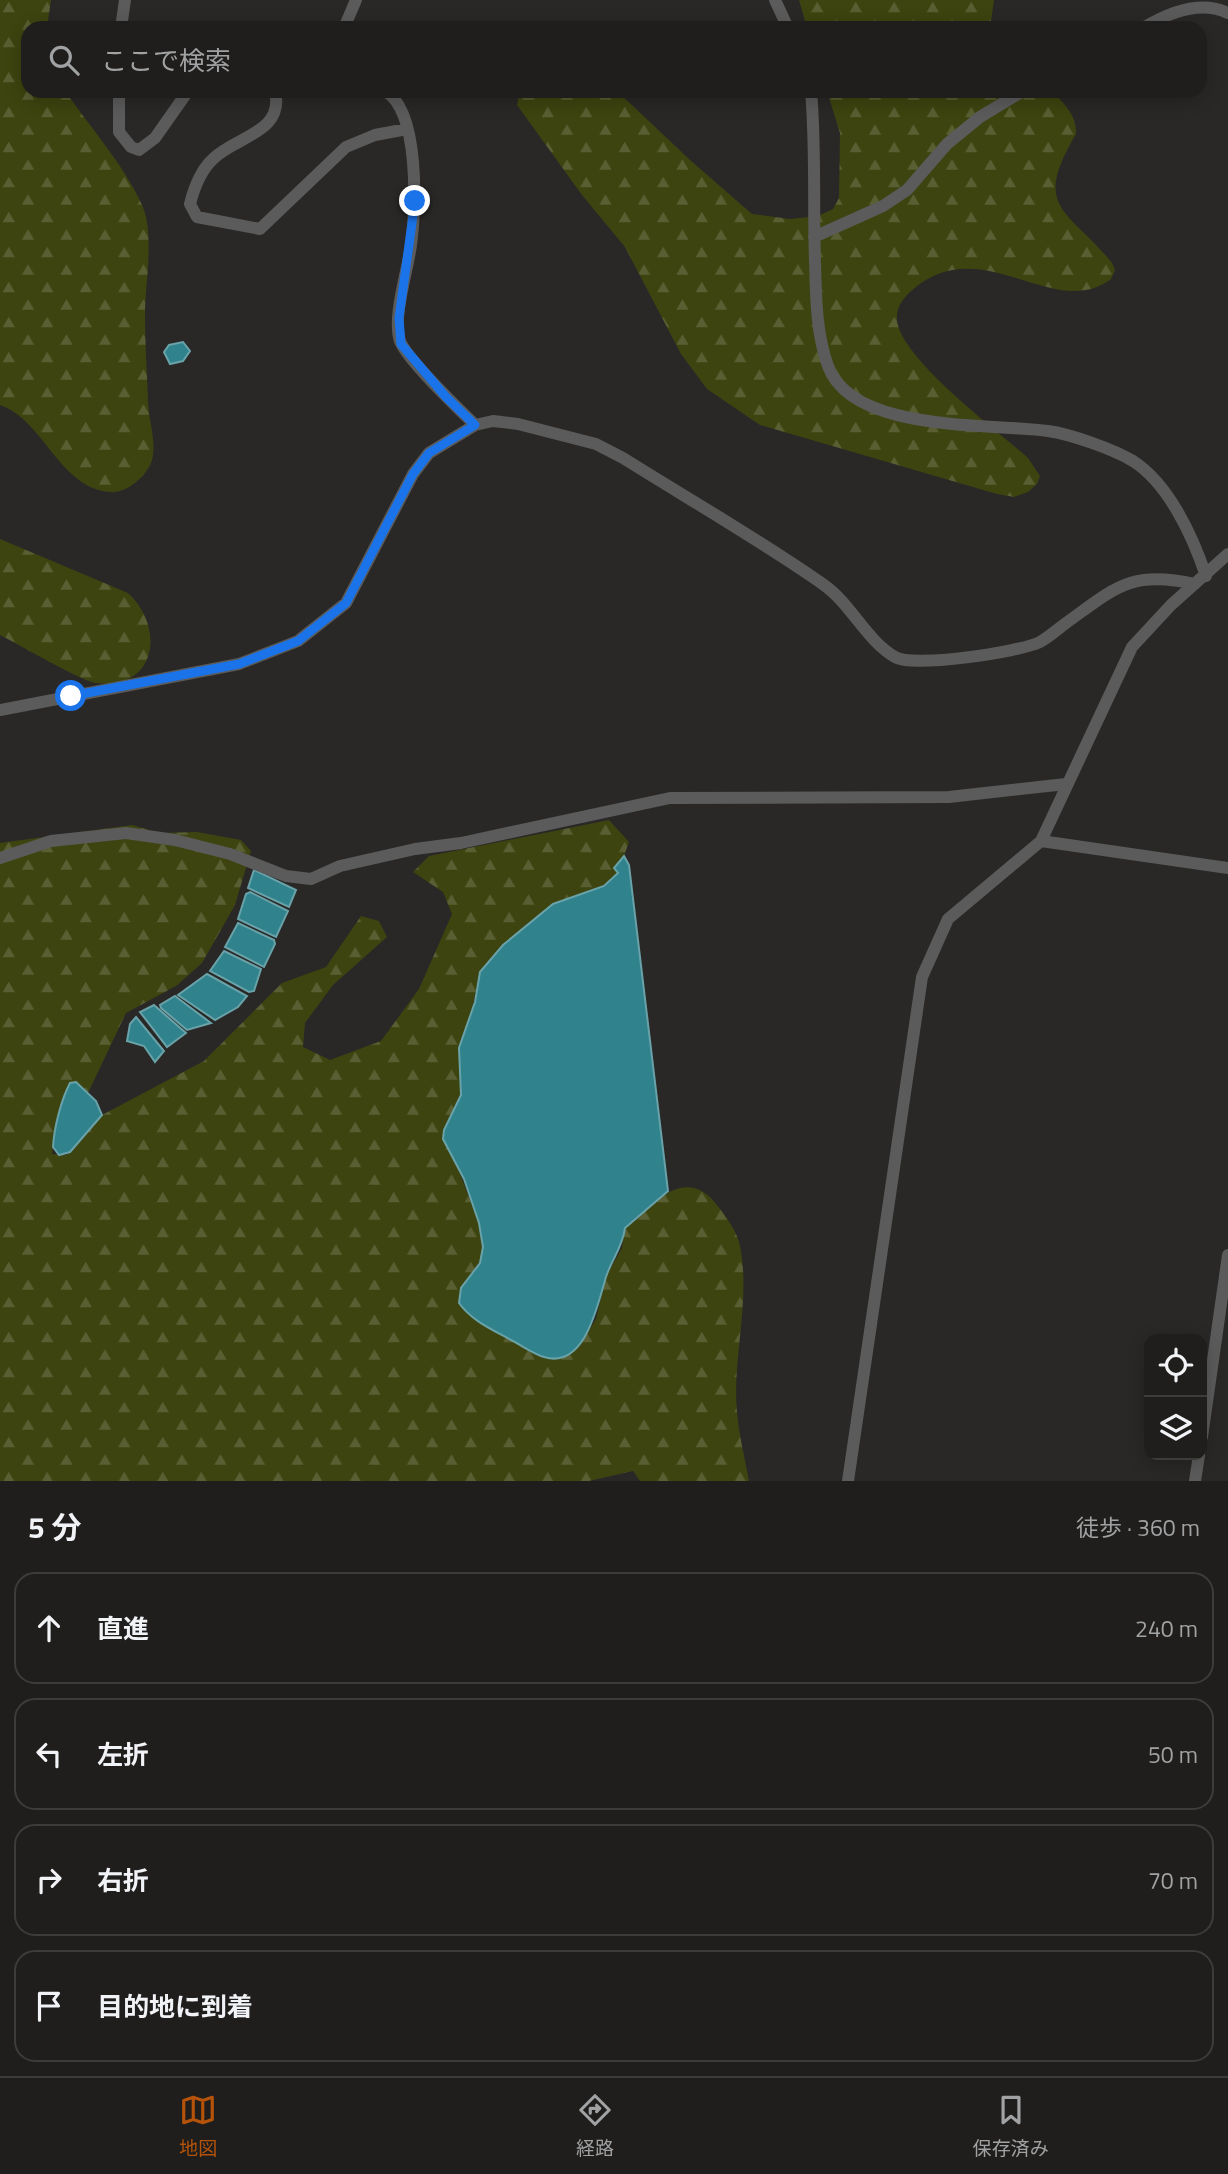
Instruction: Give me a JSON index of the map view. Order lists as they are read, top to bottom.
{
  "page": {
    "search": "ここで検索",
    "heading": ["5 分", "徒歩 · 360 m"],
    "list": [
      ["直進", "240 m"],
      ["左折", "50 m"],
      ["右折", "70 m"],
      "目的地に到着"
    ],
    "nav": ["地図", "経路", "保存済み"]
  }
}
